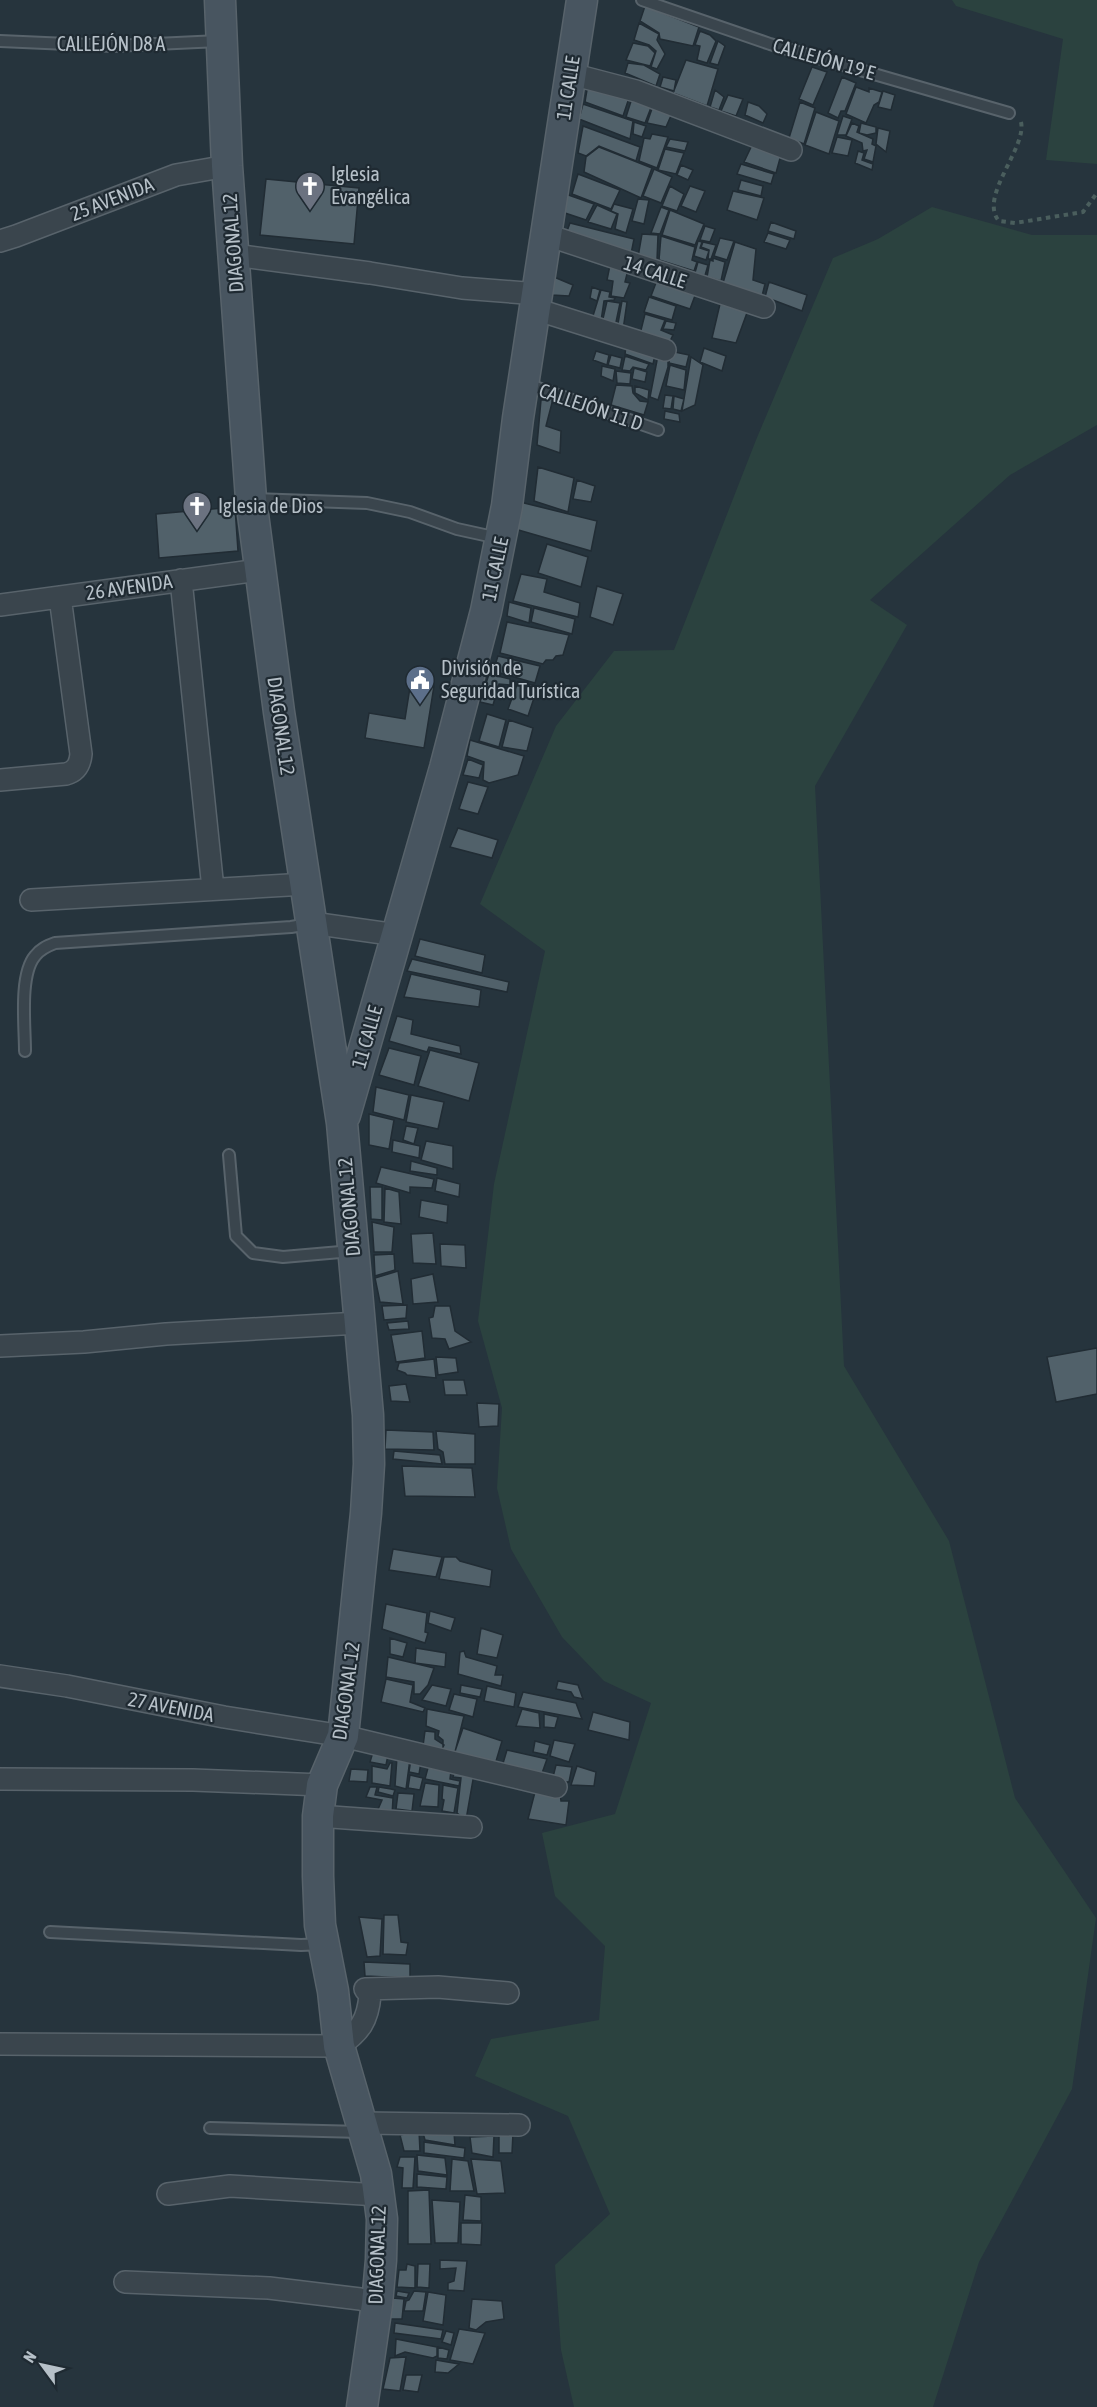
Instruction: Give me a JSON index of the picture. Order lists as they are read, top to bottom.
{
  "streets": {
    "main road": ["11 CALLE", "DIAGONAL 12"],
    "street": [
      "25 AVENIDA",
      "14 CALLE",
      "26 AVENIDA",
      "27 AVENIDA"
    ],
    "lane": ["CALLEJÓN D8 A", "CALLEJÓN 19 E", "CALLEJÓN 11 D"]
  },
  "crossings": [
    ["CALLEJÓN D8 A", "DIAGONAL 12"],
    ["11 CALLE", "DIAGONAL 12"],
    ["11 CALLE", "14 CALLE"],
    ["11 CALLE", "CALLEJÓN 11 D"],
    ["25 AVENIDA", "DIAGONAL 12"],
    ["DIAGONAL 12", "26 AVENIDA"],
    ["DIAGONAL 12", "27 AVENIDA"]
  ],
  "places": {
    "church": ["Iglesia Evangélica", "Iglesia de Dios"],
    "public building": ["División de Seguridad Turística"]
  },
  "north": "top left"
}
